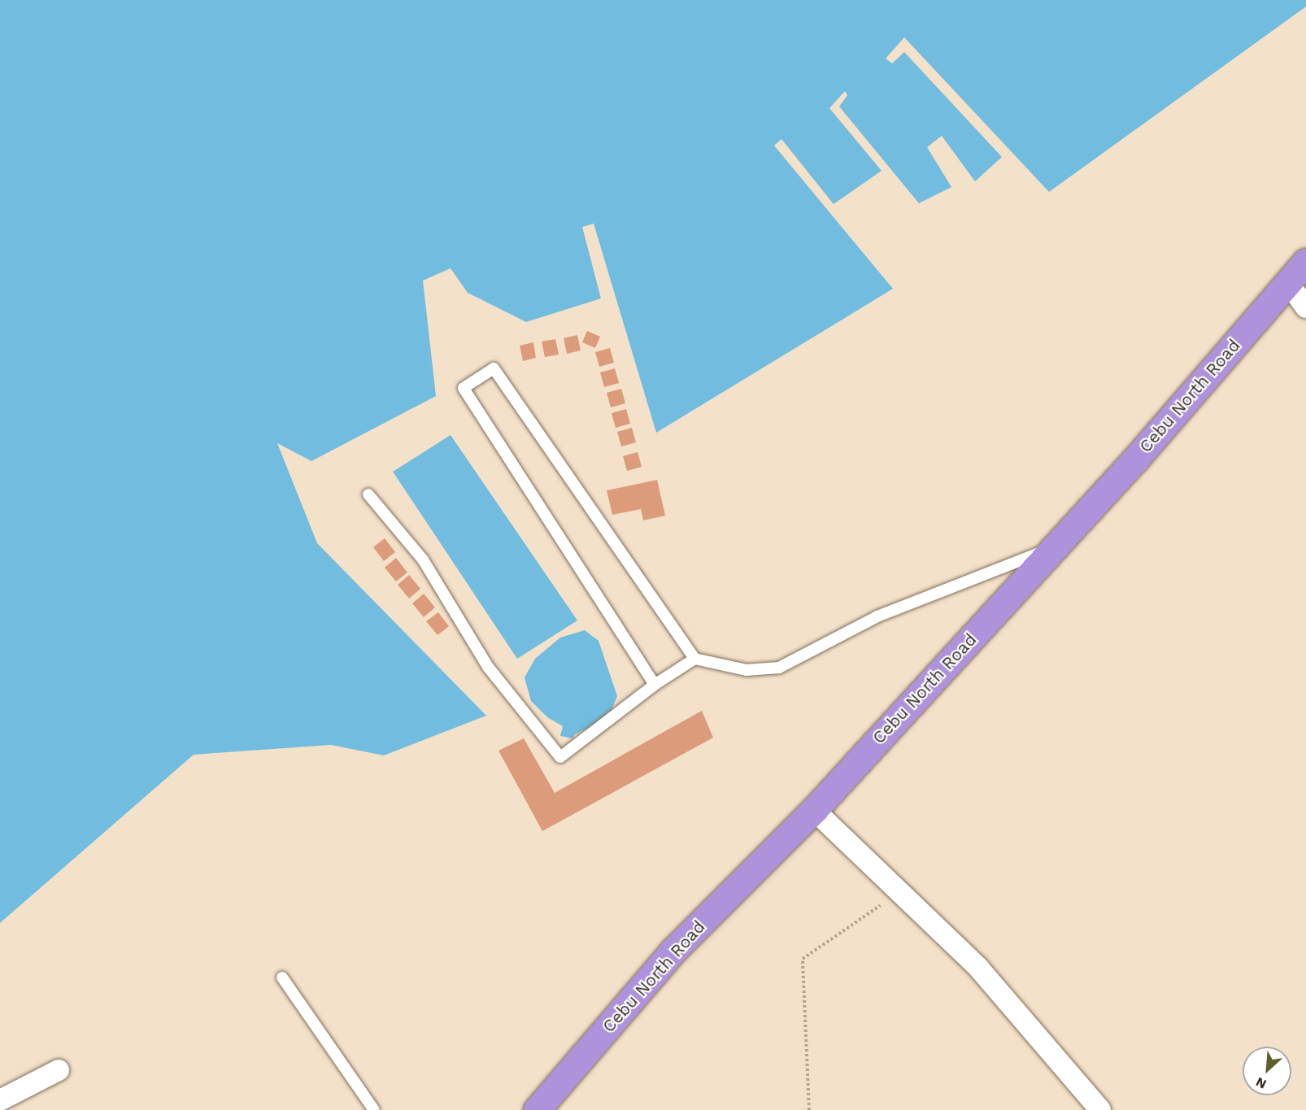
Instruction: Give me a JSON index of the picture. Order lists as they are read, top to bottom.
{
  "streets": {
    "highway": ["Cebu North Road"]
  },
  "north": "bottom left"
}
